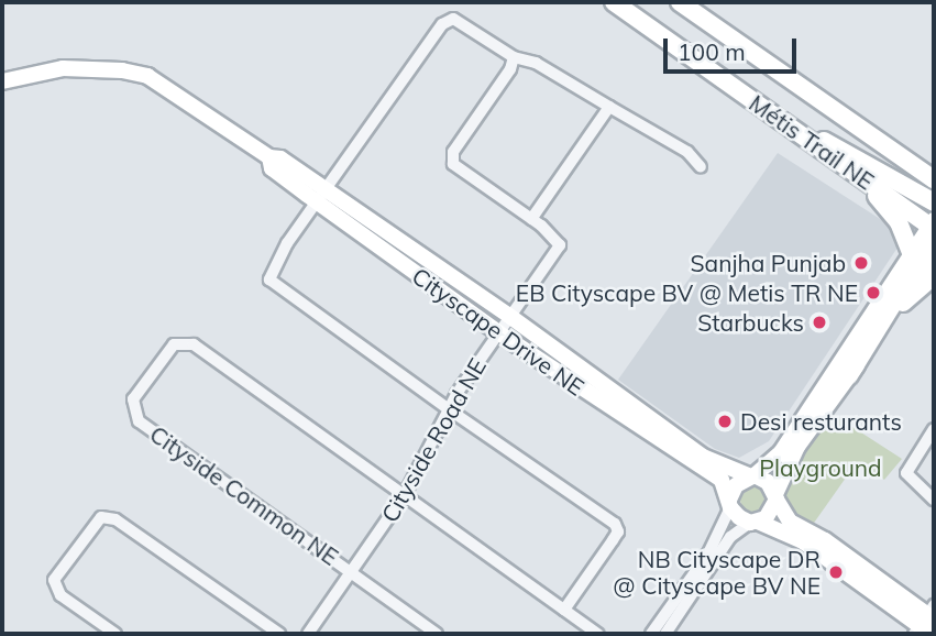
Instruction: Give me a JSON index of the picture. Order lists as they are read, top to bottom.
{
  "streets": {
    "main road": ["Métis Trail NE"],
    "street": ["Cityscape Drive NE", "Cityside Road NE", "Cityside Common NE"]
  },
  "crossings": [
    ["Cityscape Drive NE", "Cityside Road NE"],
    ["Cityside Road NE", "Cityside Common NE"]
  ],
  "parks": ["Playground"],
  "places": [
    "Sanjha Punjab",
    "EB Cityscape BV @ Metis TR NE",
    "Starbucks",
    "Desi resturants",
    "NB Cityscape DR @ Cityscape BV NE"
  ],
  "scale_bar": "100 m"
}
